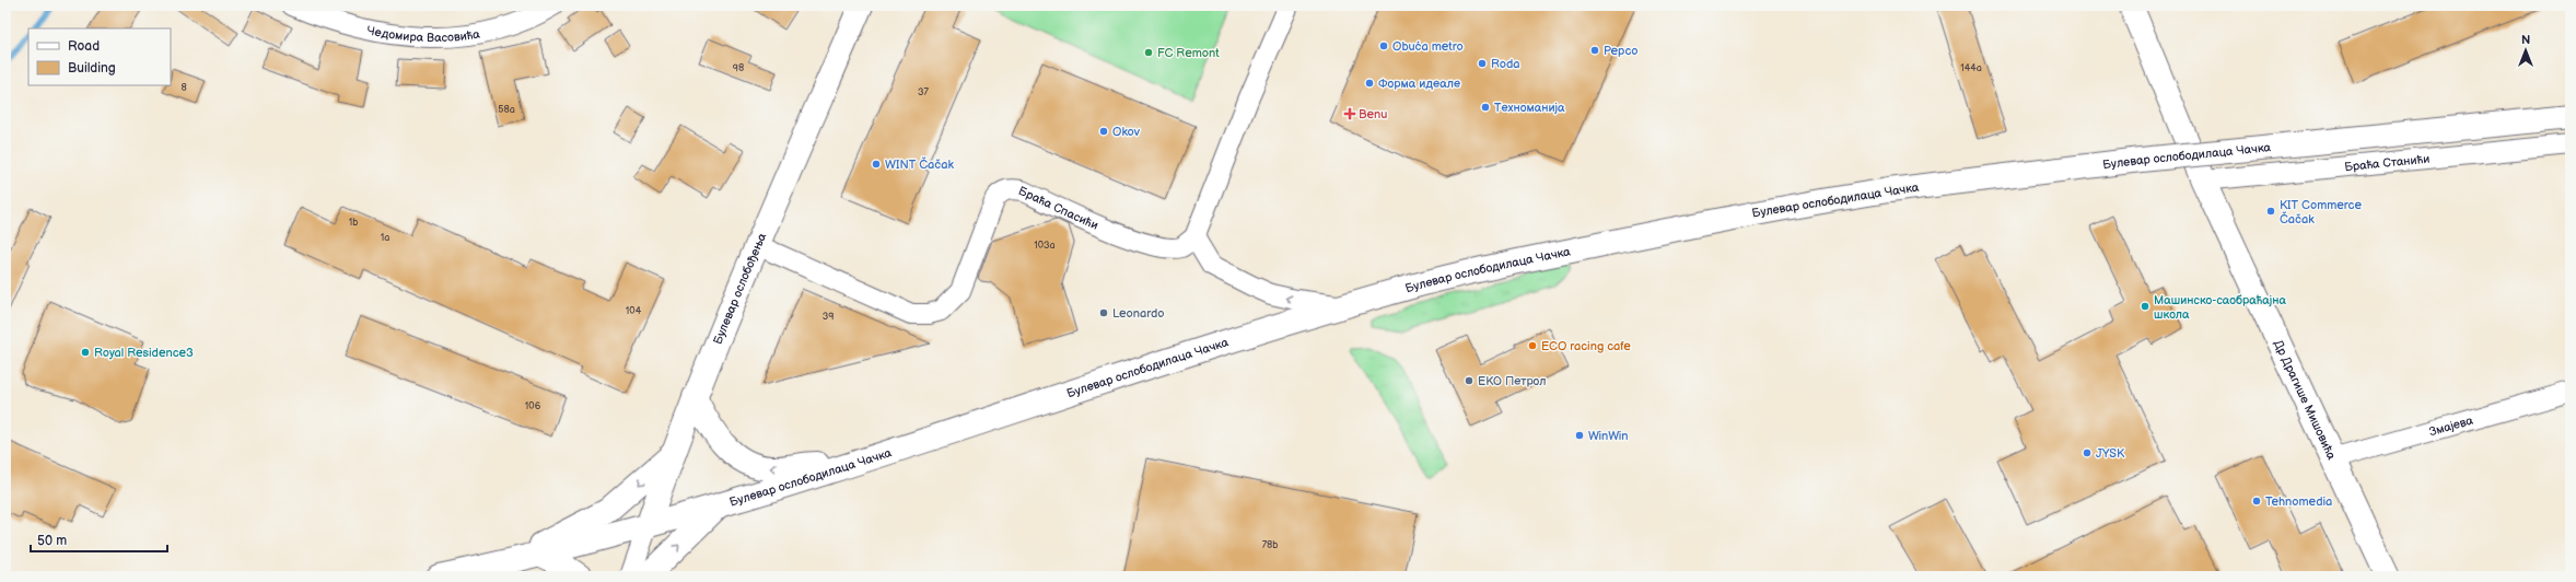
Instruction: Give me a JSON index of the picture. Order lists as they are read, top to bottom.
{
  "streets": {
    "main road": ["Булевар ослободилаца Чачка", "Булевар ослобођења", "Др Драгише Мишовића"],
    "street": [
      "Чедомира Васовића",
      "Браћа Станићи",
      "Браћа Спасићи",
      "Змајева"
    ]
  },
  "crossings": [
    ["Булевар ослободилаца Чачка", "Булевар ослобођења"],
    ["Браћа Станићи", "Др Драгише Мишовића"],
    ["Браћа Спасићи", "Булевар ослобођења"],
    ["Др Драгише Мишовића", "Змајева"]
  ],
  "places": {
    "other": [
      "Obuća metro",
      "Pepco",
      "FC Remont",
      "Roda",
      "Форма идеале",
      "Техноманија",
      "Okov",
      "WINT Čačak",
      "KIT Commerce Čačak",
      "Машинско-саобраћајна школа",
      "Leonardo",
      "ECO racing cafe",
      "Royal Residence3",
      "ЕКО Петрол",
      "WinWin",
      "JYSK",
      "Tehnomedia"
    ],
    "health": ["Benu"]
  },
  "house_numbers": [
    "98",
    "144a",
    "8",
    "37",
    "58a",
    "1b",
    "1a",
    "103a",
    "104",
    "39",
    "106",
    "78b"
  ],
  "legend": ["Road", "Building"],
  "scale_bar": "50 m",
  "north": "top"
}
